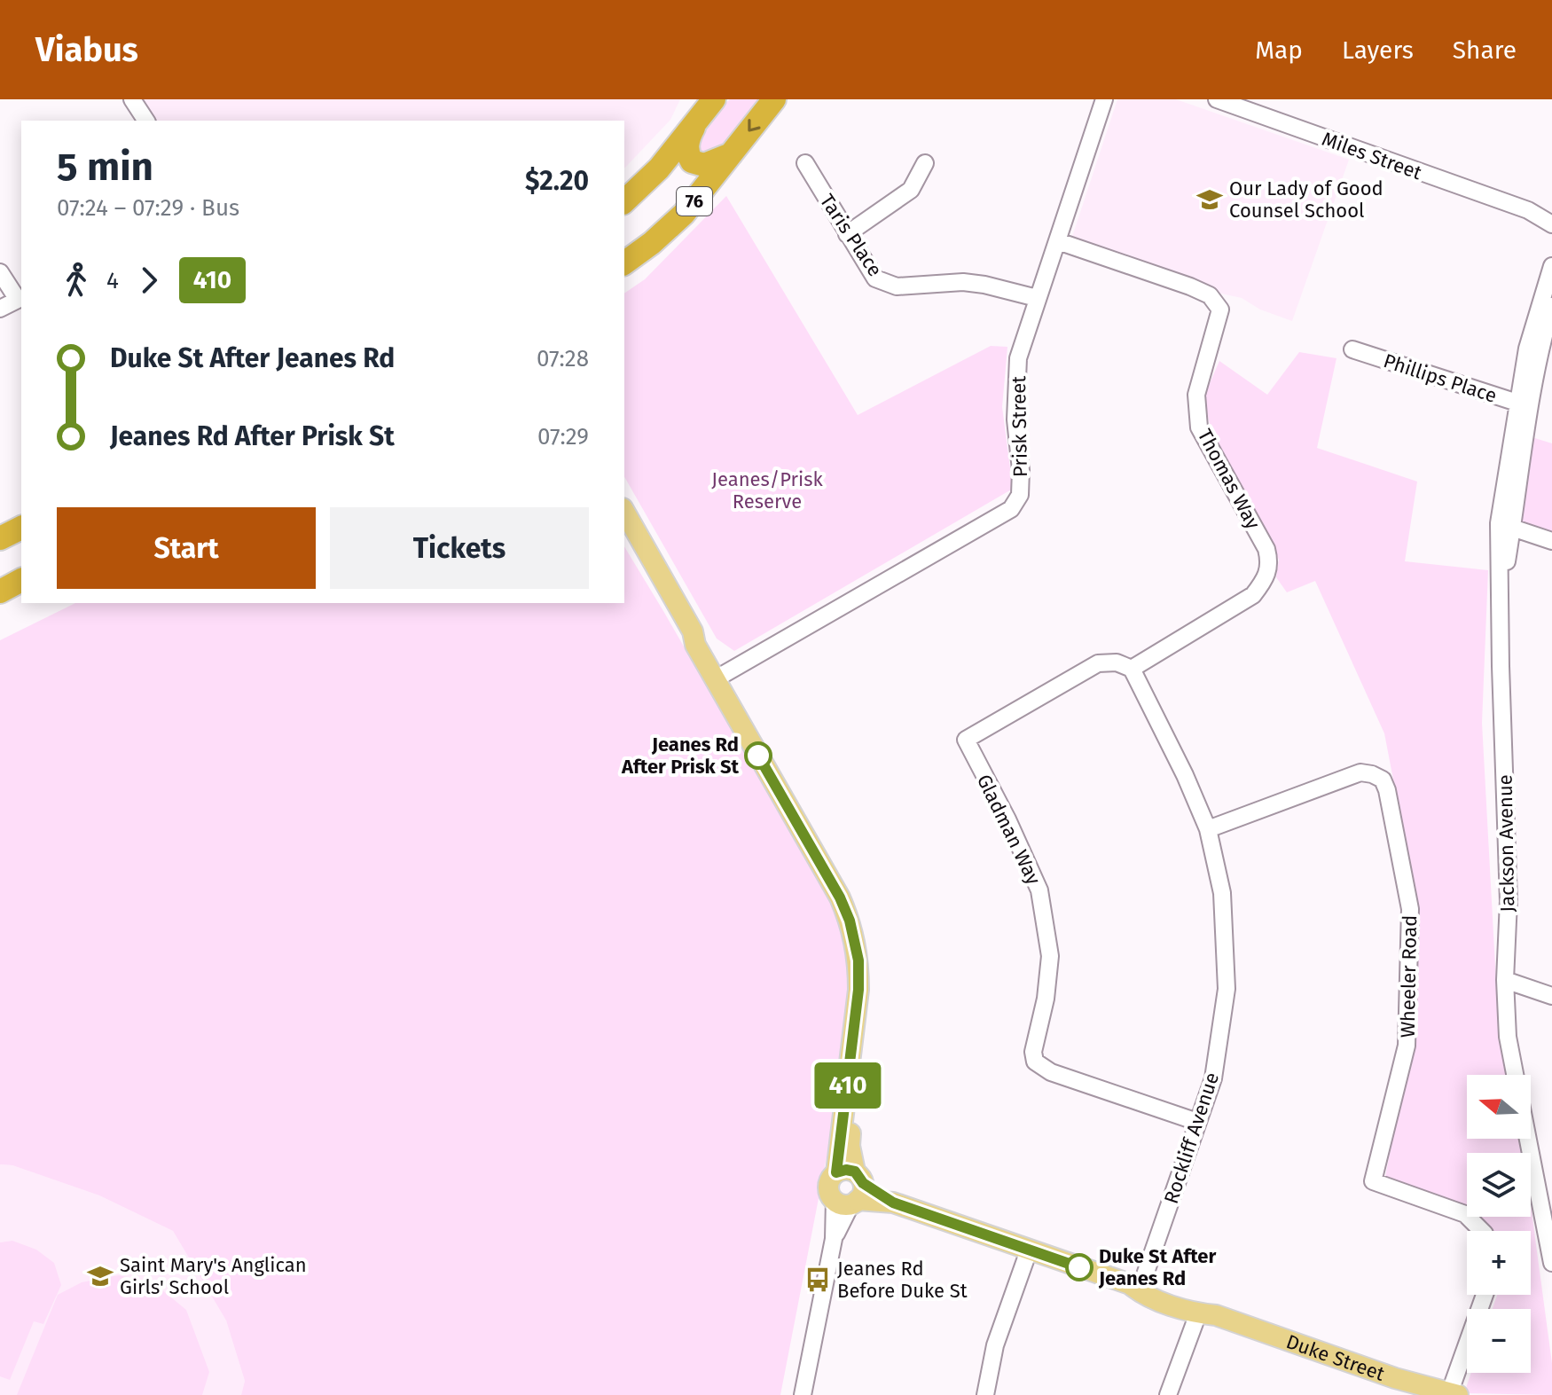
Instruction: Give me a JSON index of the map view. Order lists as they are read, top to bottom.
{
  "streets": {
    "highway": ["76"],
    "main road": ["Duke Street"],
    "street": [
      "Miles Street",
      "Taris Place",
      "Phillips Place",
      "Prisk Street",
      "Thomas Way",
      "Gladman Way",
      "Jackson Avenue",
      "Wheeler Road",
      "Rockliff Avenue"
    ]
  },
  "crossings": [
    ["Taris Place", "Prisk Street"],
    ["Phillips Place", "Jackson Avenue"],
    ["Prisk Street", "Thomas Way"],
    ["Thomas Way", "Gladman Way"],
    ["Thomas Way", "Rockliff Avenue"],
    ["Gladman Way", "Rockliff Avenue"],
    ["Wheeler Road", "Rockliff Avenue"],
    ["Rockliff Avenue", "Duke Street"]
  ],
  "parks": ["Jeanes/Prisk Reserve"],
  "places": {
    "school or university": ["Our Lady of Good Counsel School", "Saint Mary's Anglican Girls' School"],
    "other": ["Jeanes Rd After Prisk St", "Duke St After Jeanes Rd"],
    "bus stop": ["Jeanes Rd Before Duke St"]
  },
  "lines": ["bus line 410"],
  "north": "left",
  "page": {
    "header": "Viabus",
    "nav": ["Map", "Layers", "Share"],
    "on_map": "410",
    "heading": ["5 min", "07:24 – 07:29 · Bus", "$2.20"],
    "legs": ["4", "410"],
    "list": [
      {
        "name": "Duke St After Jeanes Rd",
        "value": "07:28"
      },
      {
        "name": "Jeanes Rd After Prisk St",
        "value": "07:29"
      }
    ],
    "buttons": ["Start", "Tickets"],
    "map_buttons": ["+", "−"]
  }
}
